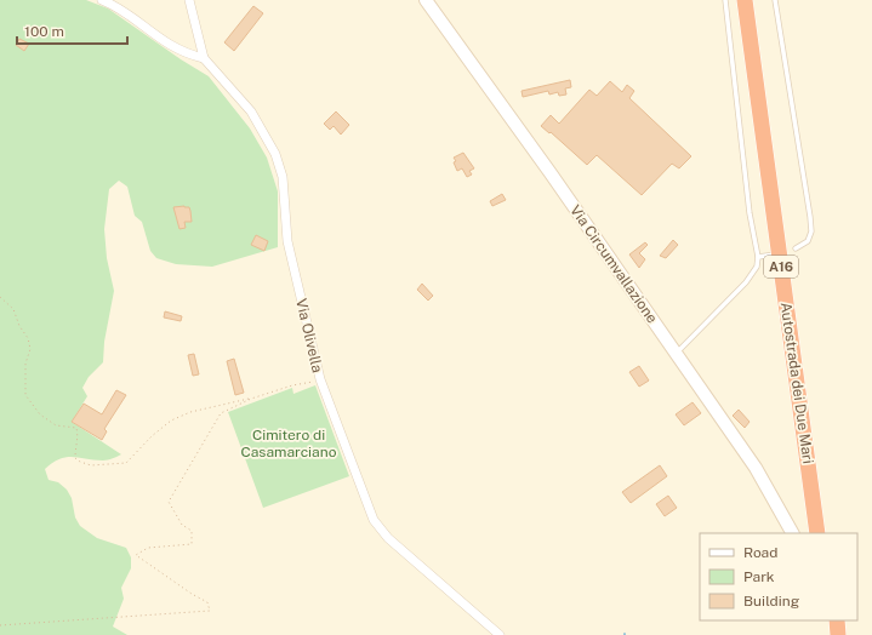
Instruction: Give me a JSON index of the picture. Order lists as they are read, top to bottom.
{
  "streets": {
    "highway": ["A16", "Autostrada dei Due Mari"],
    "street": ["Via Circumvallazione", "Via Olivella"]
  },
  "parks": ["Cimitero di Casamarciano"],
  "legend": ["Road", "Park", "Building"],
  "scale_bar": "100 m"
}
